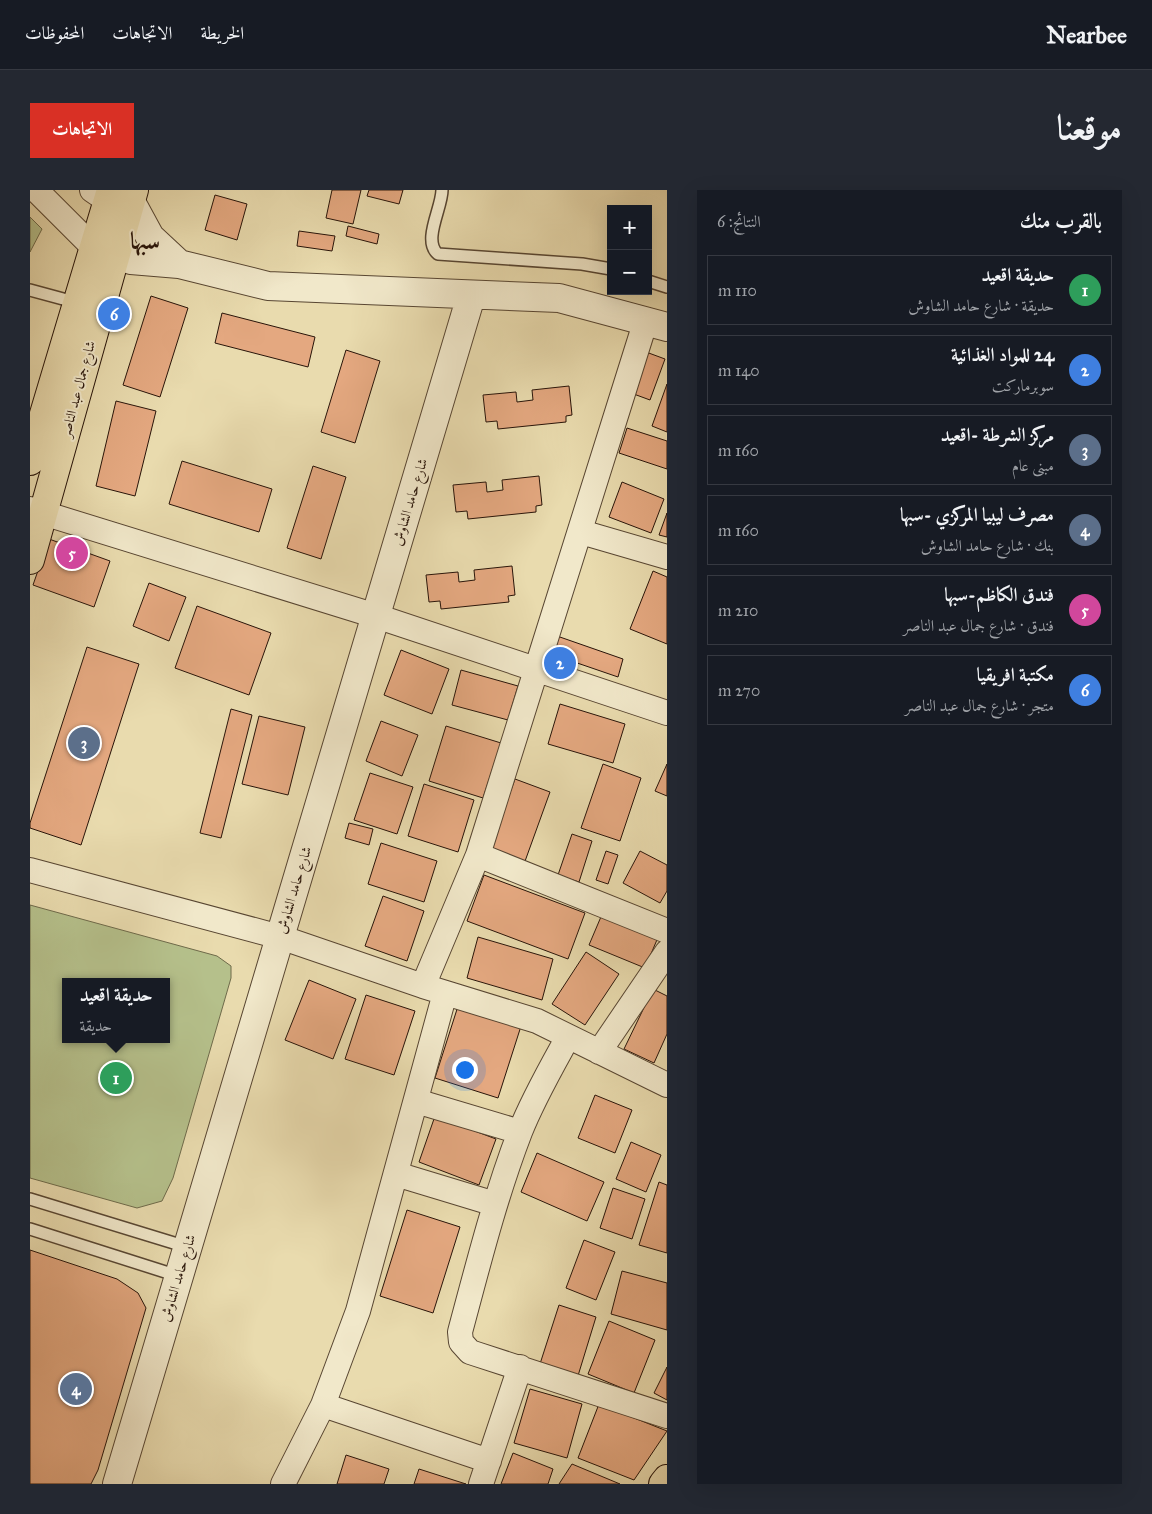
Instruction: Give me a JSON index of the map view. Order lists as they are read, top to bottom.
{
  "streets": {
    "main road": ["شارع جمال عبد الناصر"],
    "street": ["شارع حامد الشاوش"]
  },
  "districts": ["سبها"],
  "page": {
    "header": "Nearbee",
    "nav": ["الخريطة", "الاتجاهات", "المحفوظات"],
    "title": "موقعنا",
    "buttons": "الاتجاهات",
    "heading": ["بالقرب منك", "النتائج: 6"],
    "map_buttons": ["+", "−"],
    "list": [
      {
        "mark": "1",
        "name": "حديقة اقعيد",
        "note": "حديقة · شارع حامد الشاوش",
        "value": "110 m"
      },
      {
        "mark": "2",
        "name": "24 للمواد الغذائية",
        "note": "سوبرماركت",
        "value": "140 m"
      },
      {
        "mark": "3",
        "name": "مركز الشرطة -اقعيد",
        "note": "مبنى عام",
        "value": "160 m"
      },
      {
        "mark": "4",
        "name": "مصرف ليبيا المركزي -سبها",
        "note": "بنك · شارع حامد الشاوش",
        "value": "160 m"
      },
      {
        "mark": "5",
        "name": "فندق الكاظم-سبها",
        "note": "فندق · شارع جمال عبد الناصر",
        "value": "210 m"
      },
      {
        "mark": "6",
        "name": "مكتبة افريقيا",
        "note": "متجر · شارع جمال عبد الناصر",
        "value": "270 m"
      }
    ],
    "pins": [
      "6",
      "5",
      "2",
      "3",
      "1",
      "4"
    ],
    "popup": ["حديقة اقعيد", "حديقة"]
  }
}
